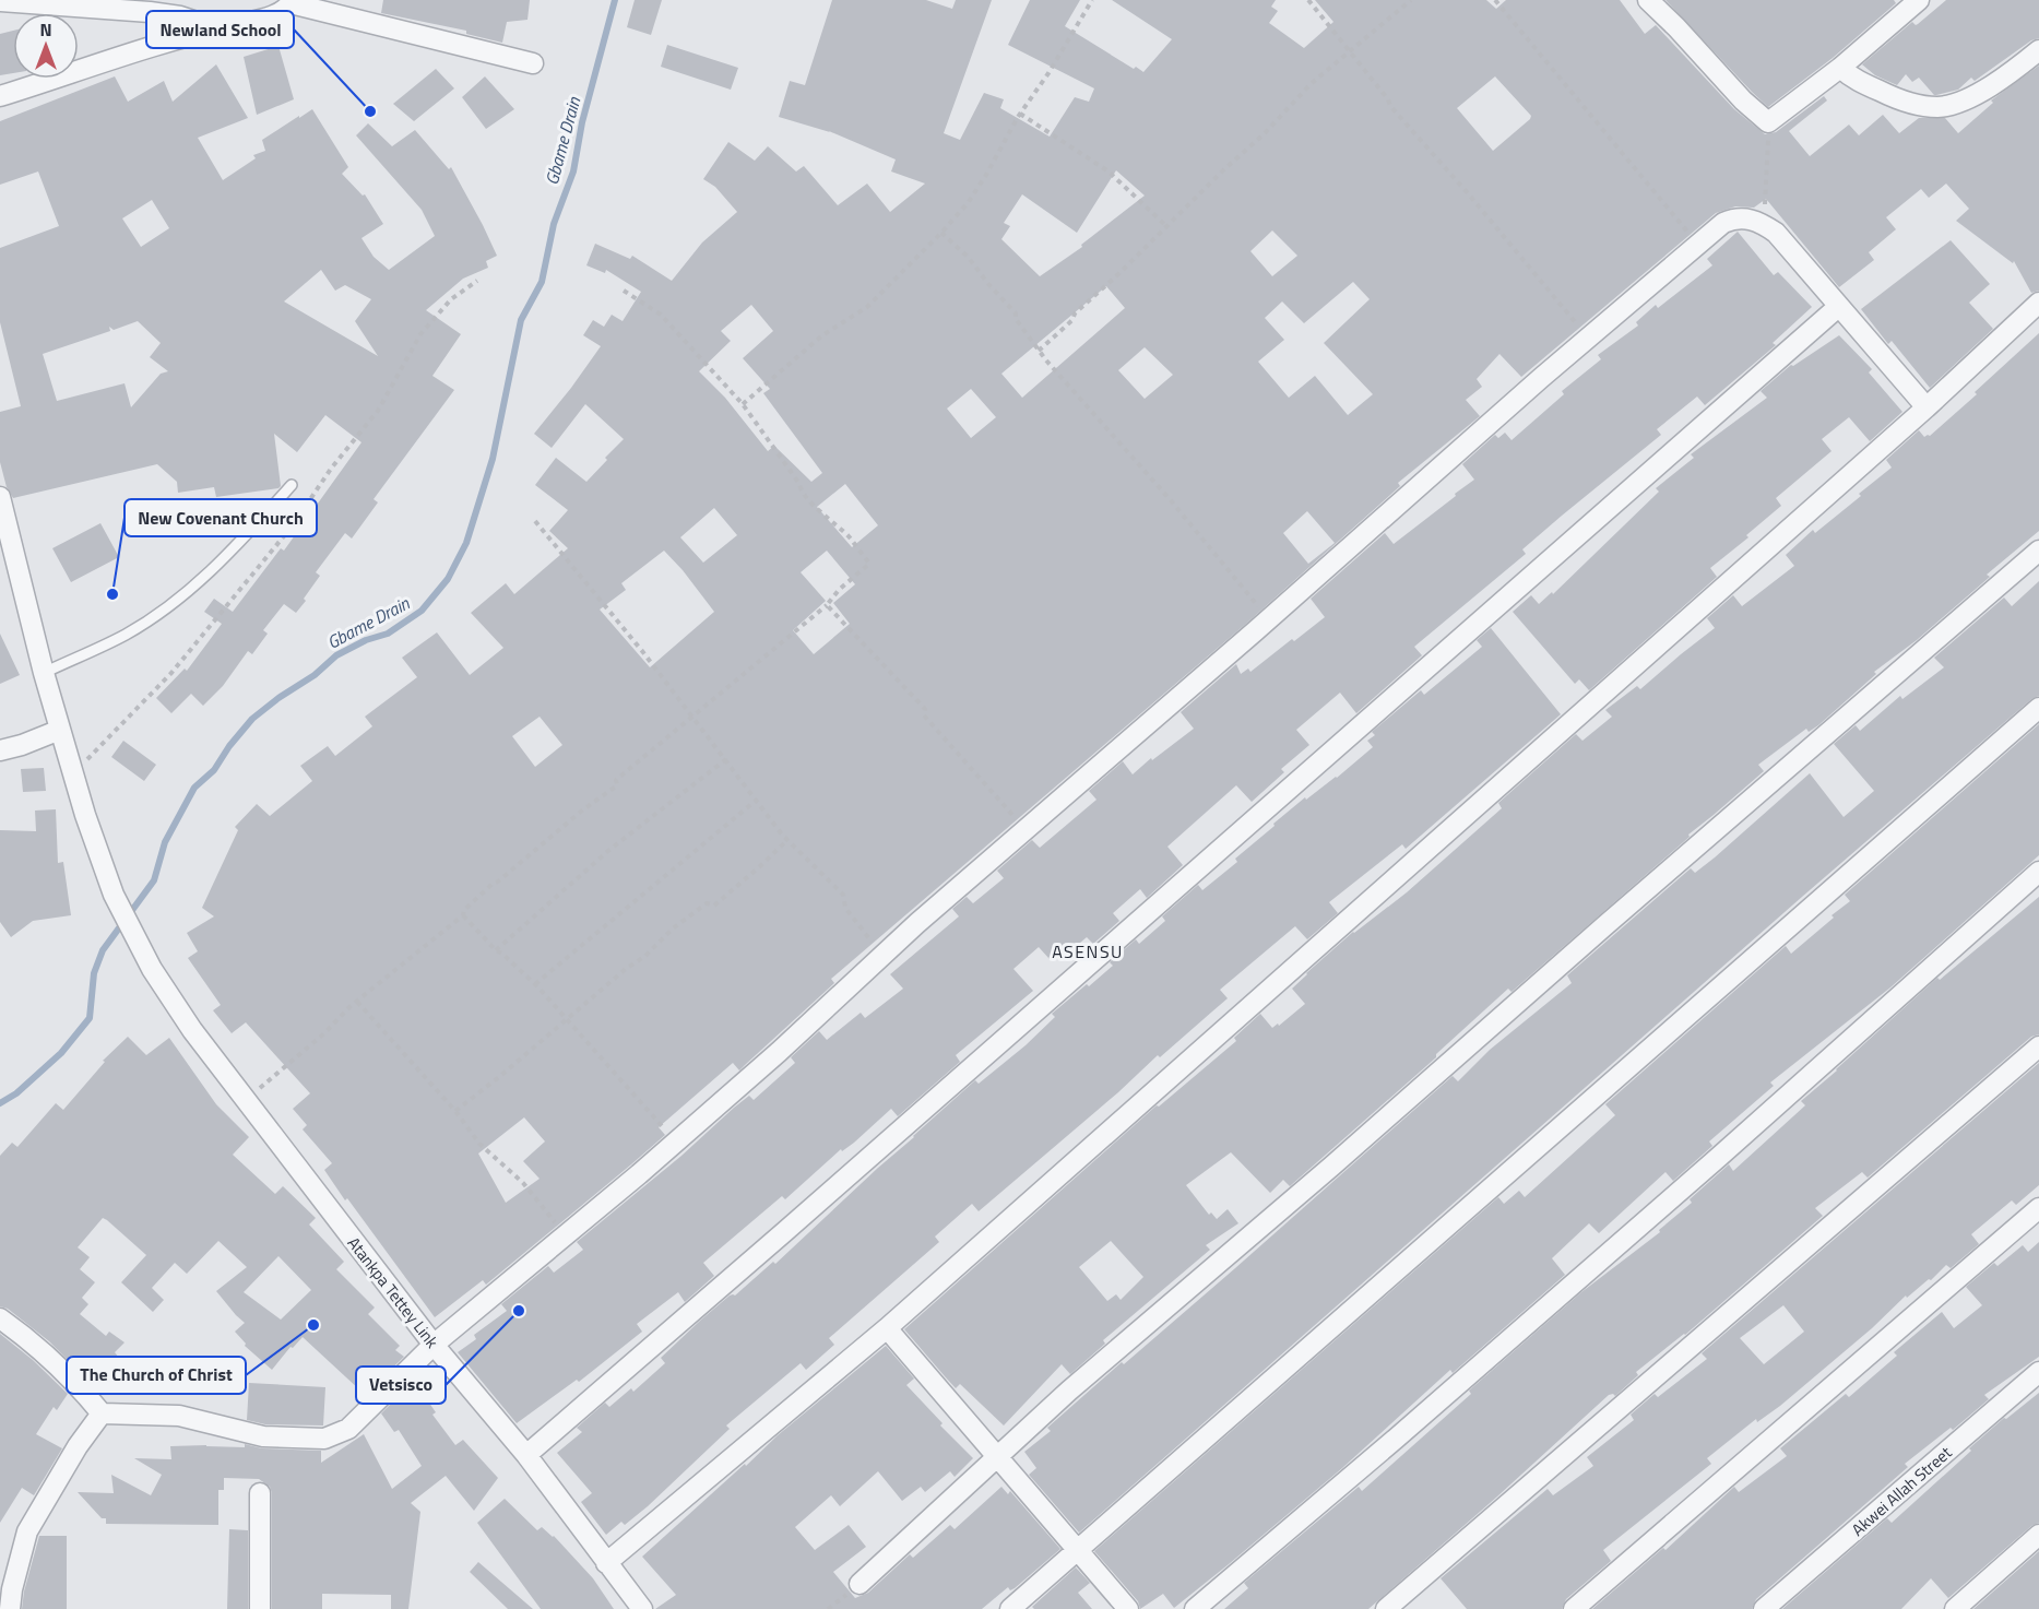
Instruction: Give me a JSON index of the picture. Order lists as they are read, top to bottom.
{
  "streets": {
    "street": ["Atankpa Tettey Link", "Akwei Allah Street"]
  },
  "districts": ["ASENSU"],
  "water": ["Gbame Drain"],
  "places": [
    "Newland School",
    "New Covenant Church",
    "Vetsisco",
    "The Church of Christ"
  ],
  "north": "top"
}
